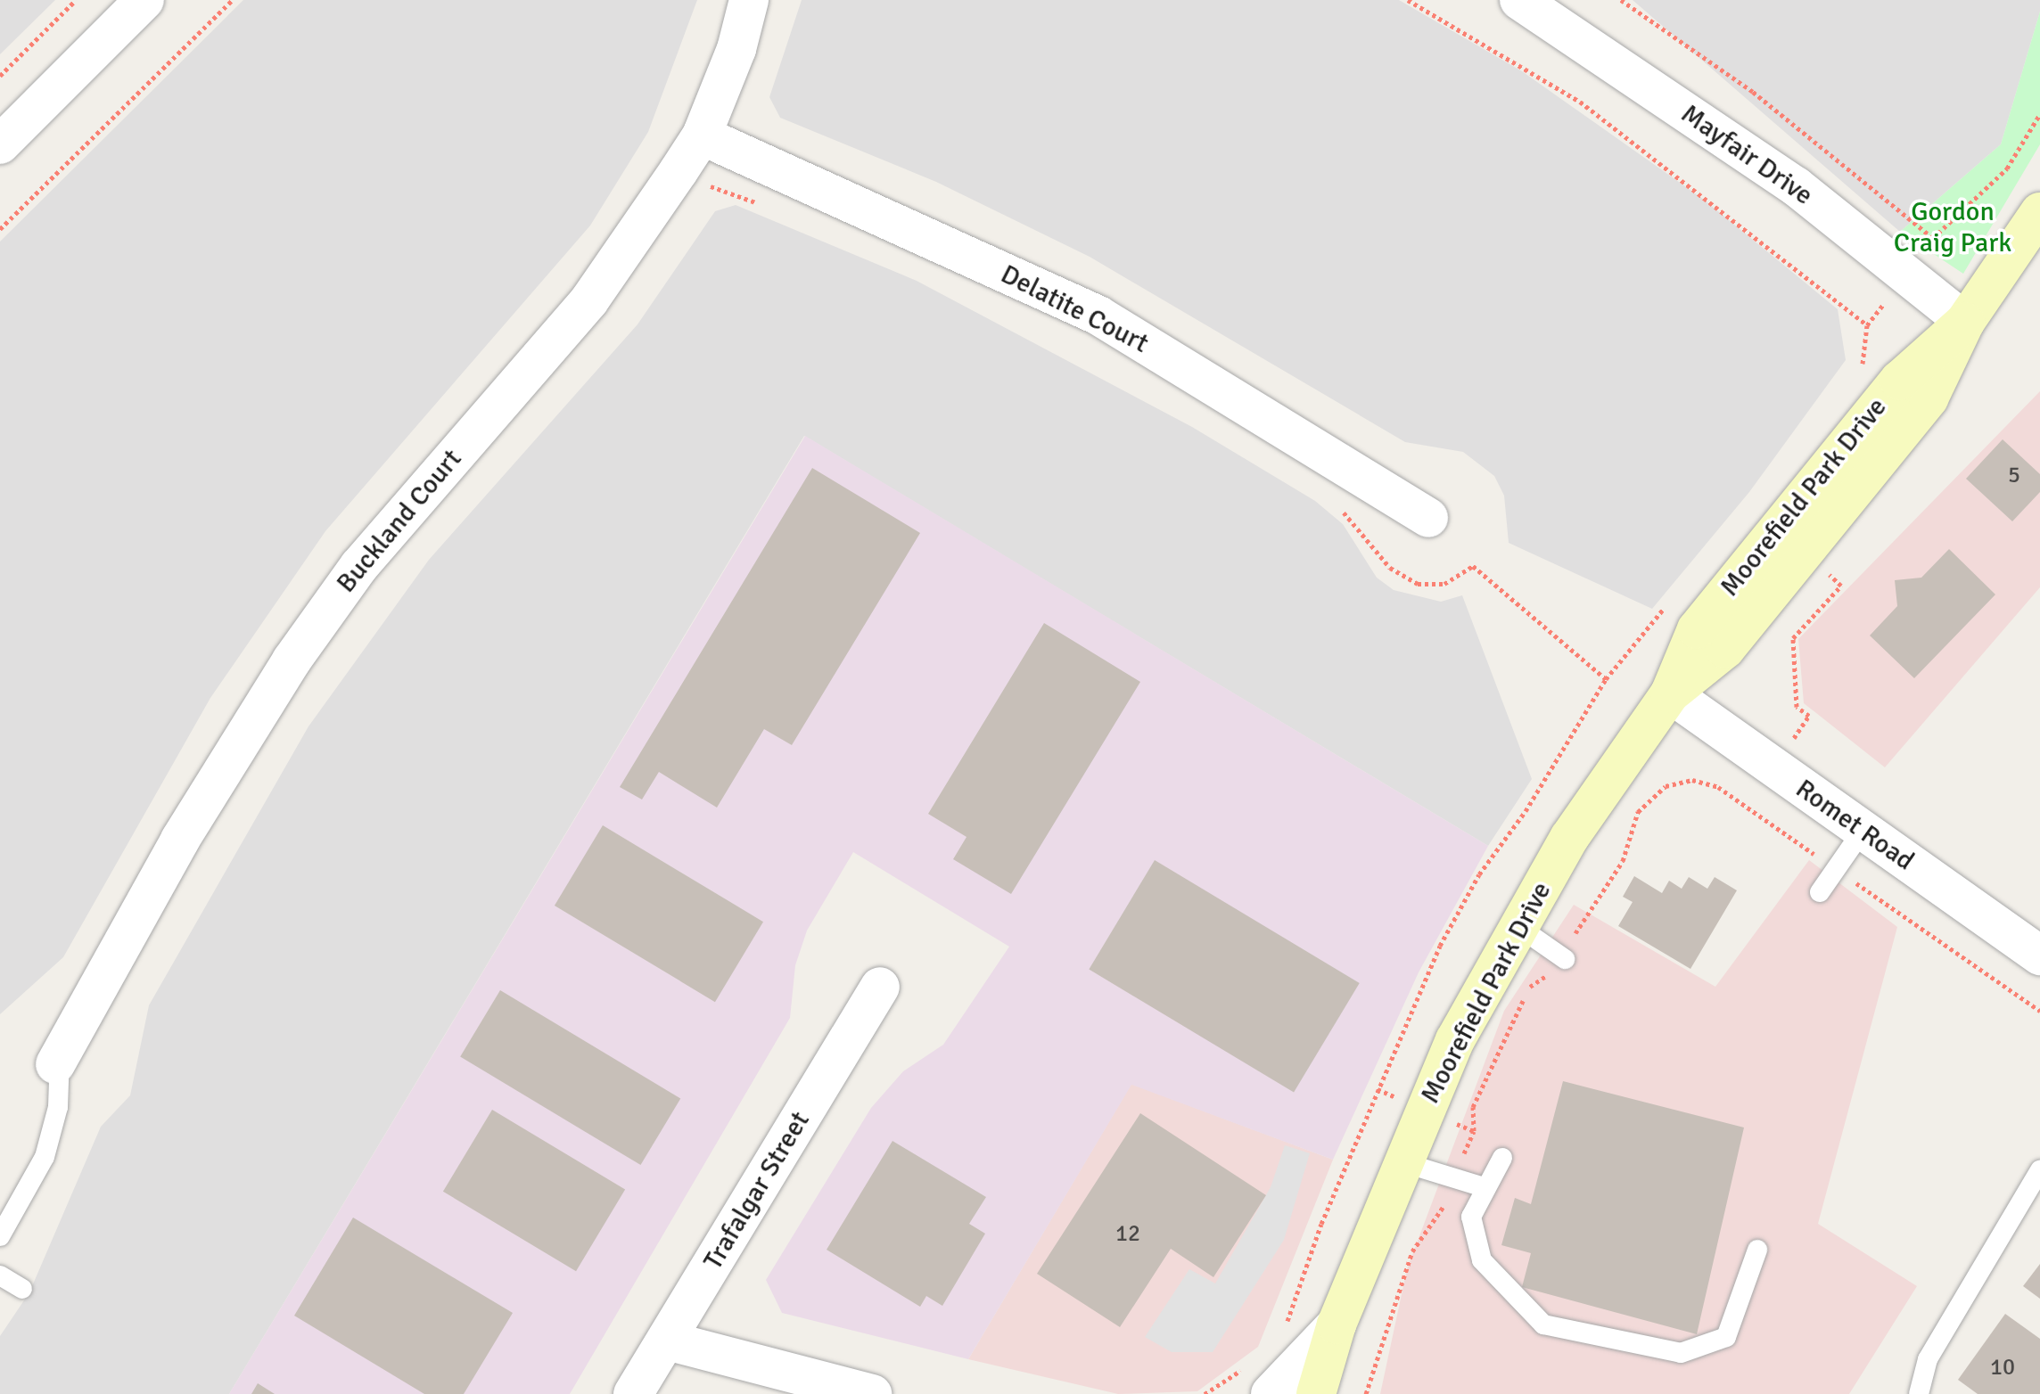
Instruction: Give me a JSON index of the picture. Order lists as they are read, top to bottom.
{
  "streets": {
    "main road": ["Moorefield Park Drive"],
    "street": [
      "Mayfair Drive",
      "Delatite Court",
      "Buckland Court",
      "Romet Road",
      "Trafalgar Street"
    ]
  },
  "crossings": [
    ["Mayfair Drive", "Moorefield Park Drive"],
    ["Delatite Court", "Buckland Court"],
    ["Moorefield Park Drive", "Romet Road"]
  ],
  "parks": ["Gordon Craig Park"],
  "house_numbers": ["5", "12", "10"]
}
